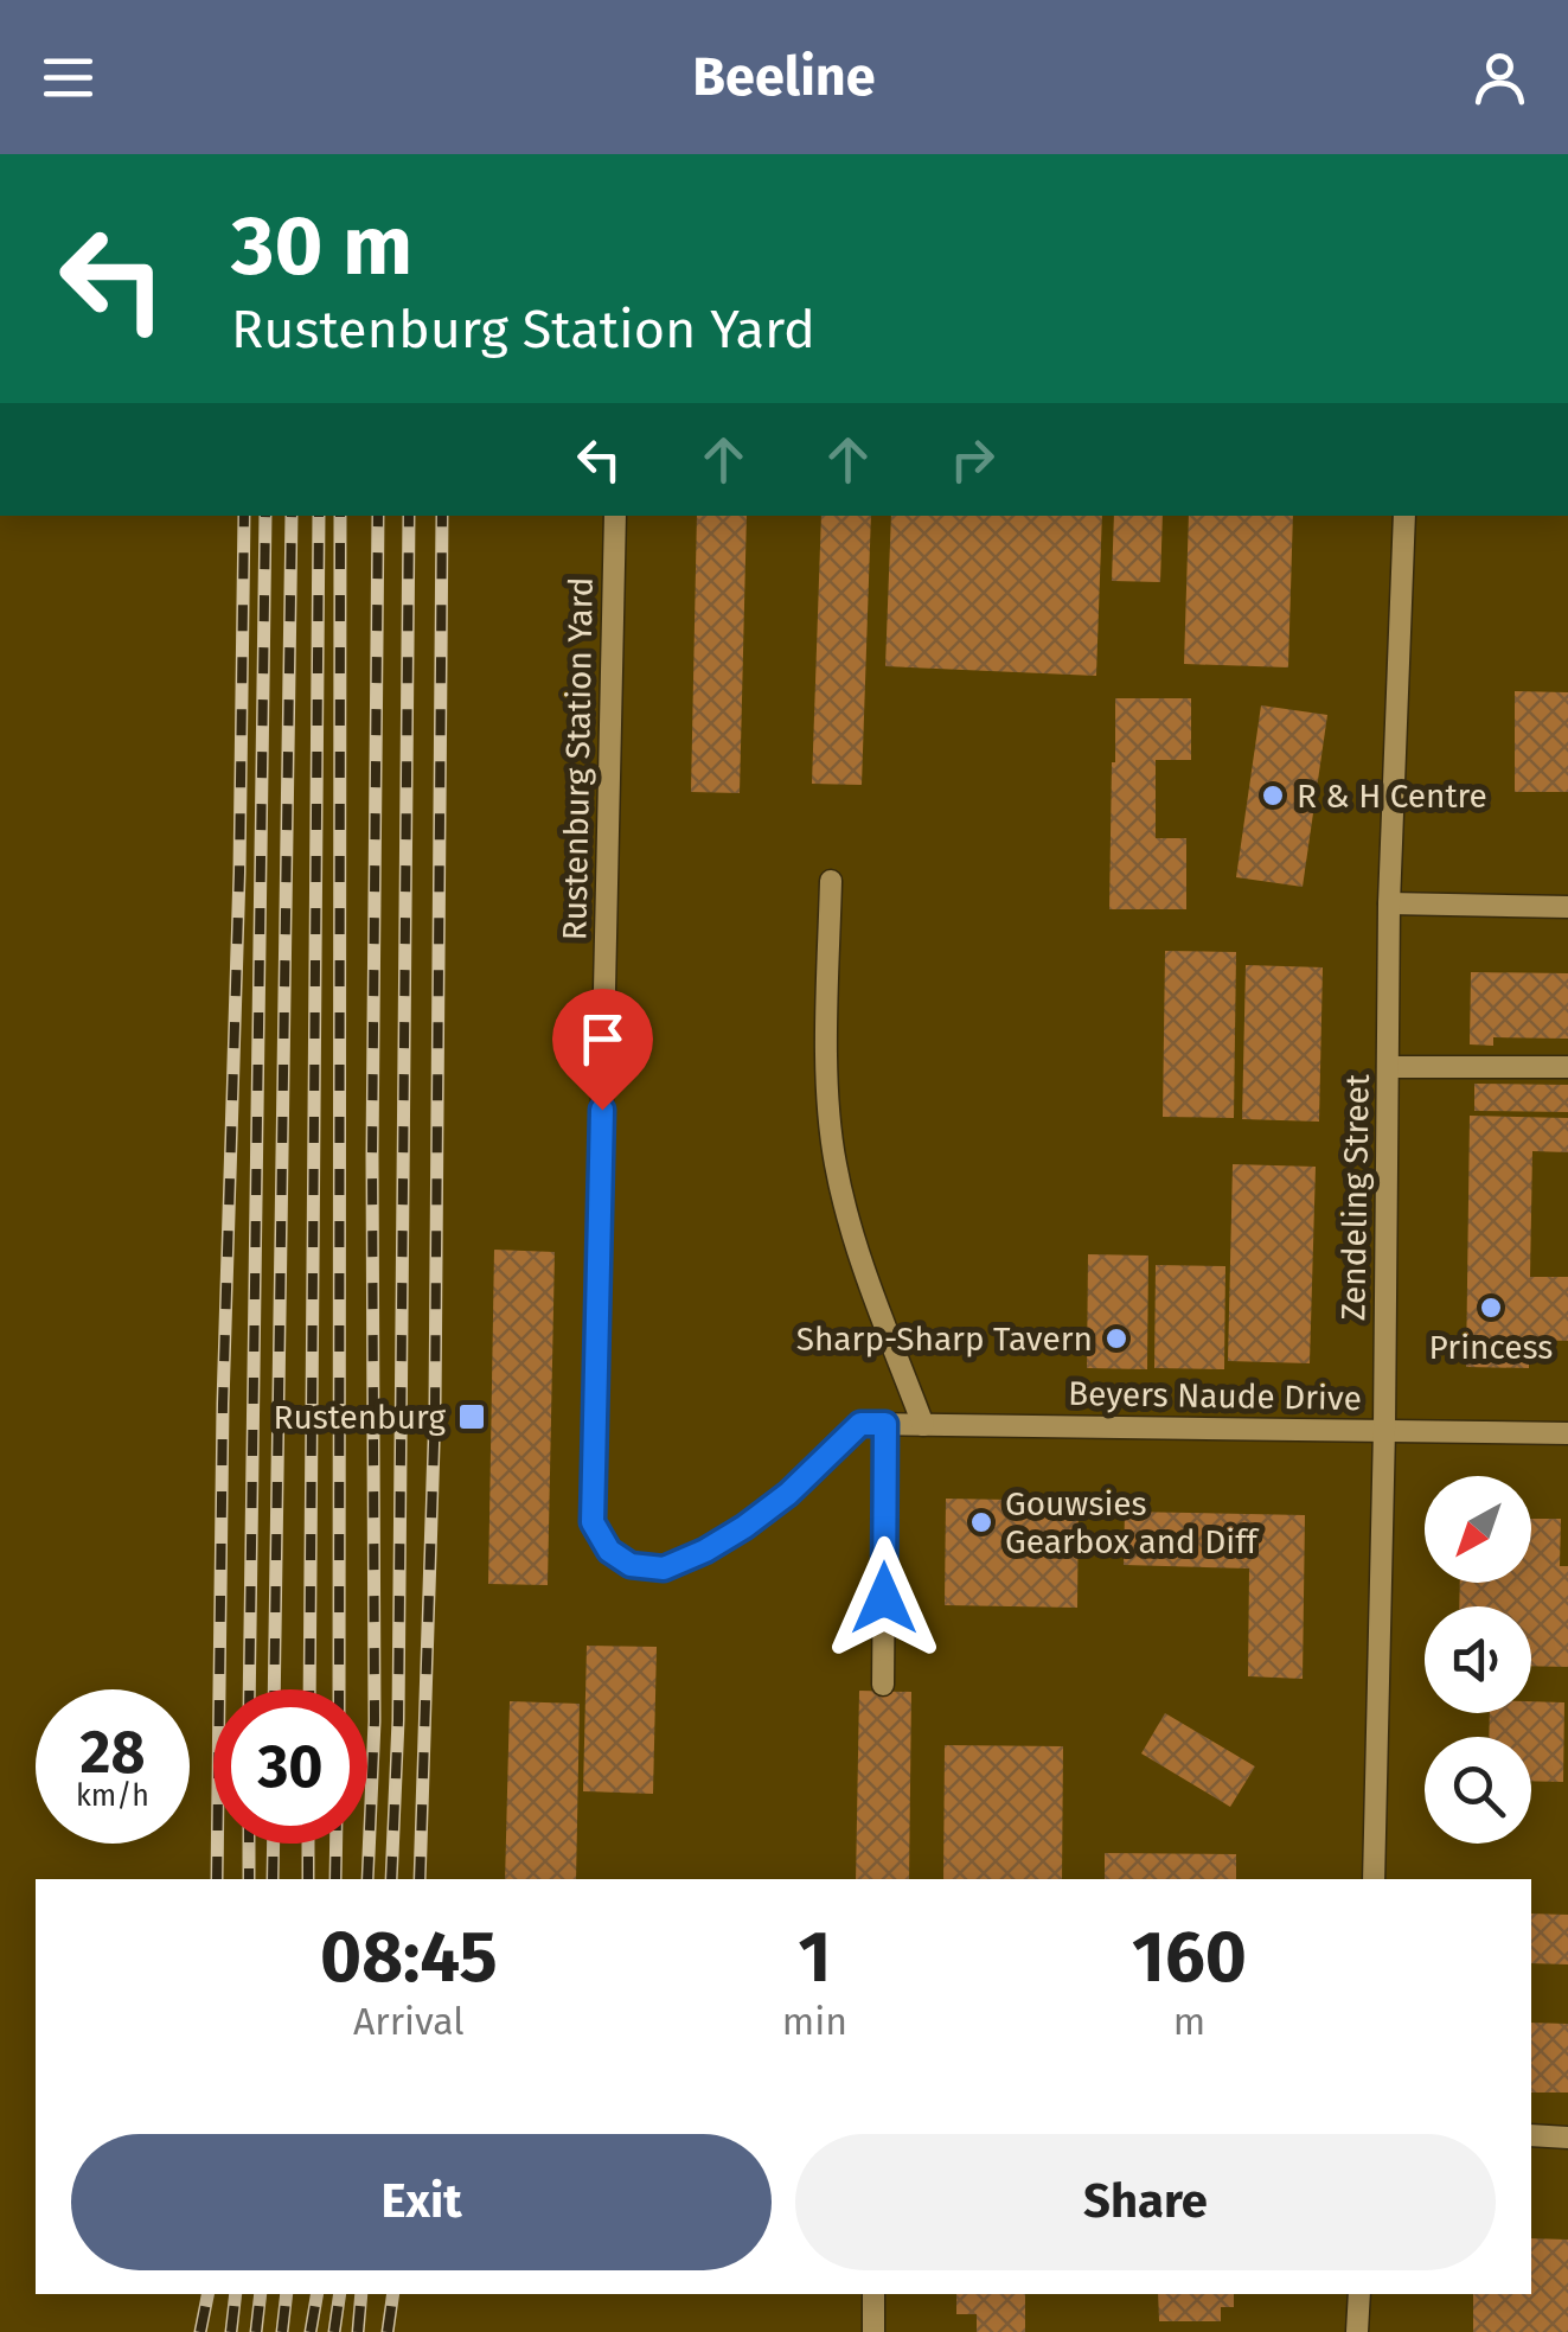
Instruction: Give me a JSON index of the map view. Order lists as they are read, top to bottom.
{
  "streets": {
    "street": ["Rustenburg Station Yard", "Zendeling Street", "Beyers Naude Drive"]
  },
  "crossings": [
    ["Rustenburg Station Yard", "Beyers Naude Drive"],
    ["Zendeling Street", "Beyers Naude Drive"]
  ],
  "places": {
    "other": [
      "R & H Centre",
      "Princess",
      "Sharp-Sharp Tavern",
      "Gouwsies Gearbox and Diff"
    ],
    "transit": ["Rustenburg"]
  },
  "north": "bottom left",
  "page": {
    "header": "Beeline",
    "turn": ["30 m", "Rustenburg Station Yard"],
    "speed": "28 km/h",
    "limit": "30",
    "eta": [
      "08:45",
      "Arrival",
      "1",
      "min",
      "160",
      "m"
    ],
    "buttons": ["Exit", "Share"]
  }
}
